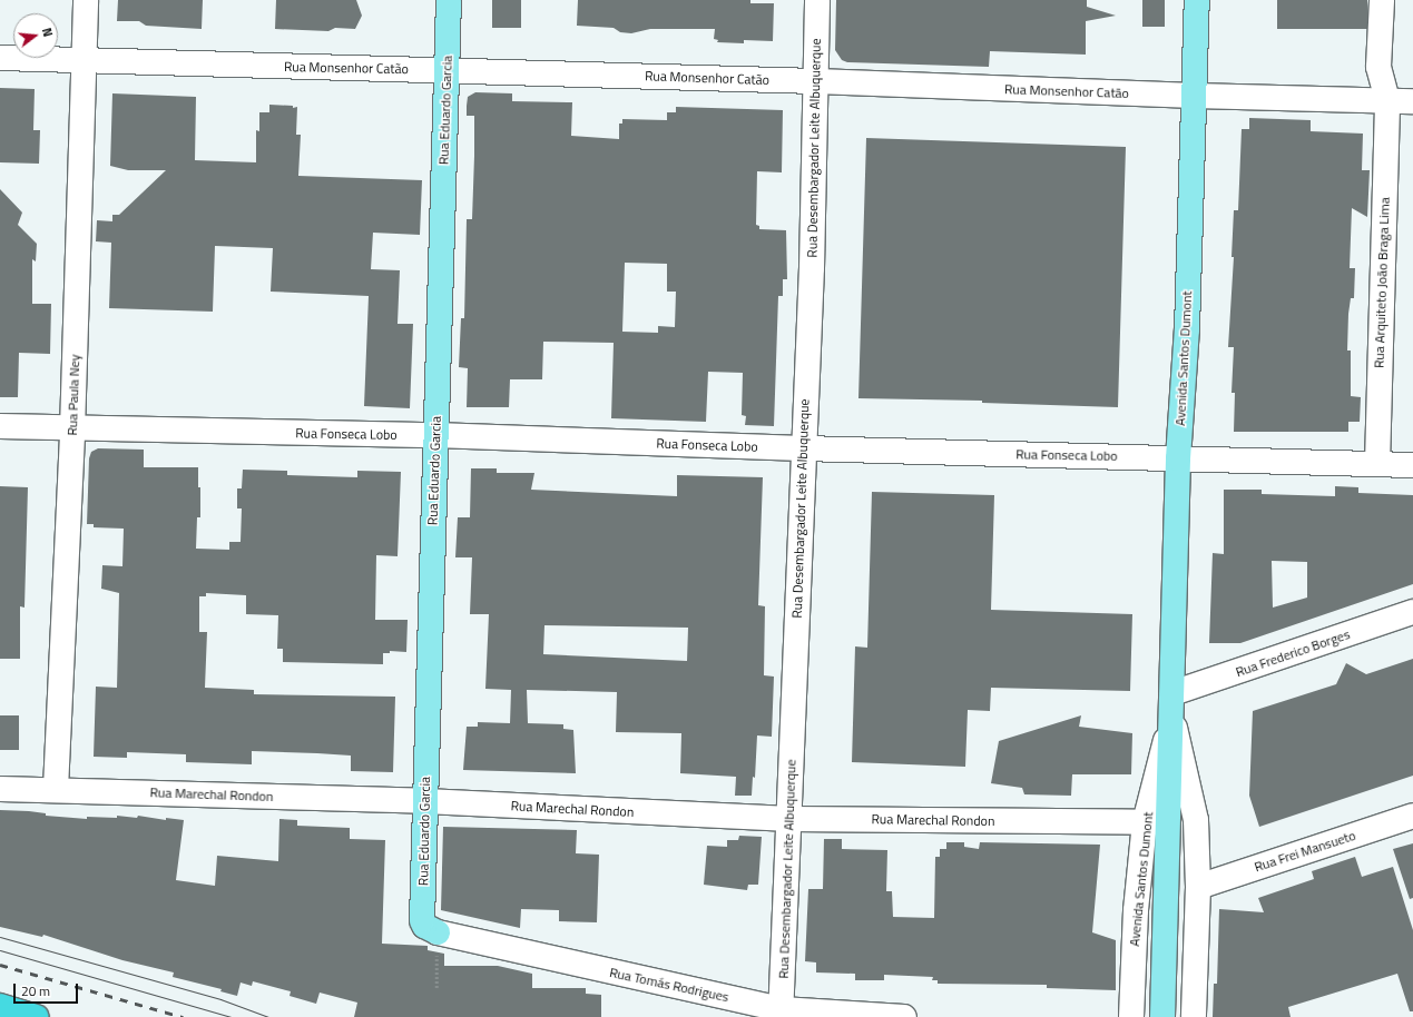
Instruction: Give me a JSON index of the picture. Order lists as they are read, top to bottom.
{
  "streets": {
    "main road": ["Rua Eduardo Garcia", "Avenida Santos Dumont"],
    "street": [
      "Rua Monsenhor Catão",
      "Rua Desembargador Leite Albuquerque",
      "Rua Arquiteto João Braga Lima",
      "Rua Paula Ney",
      "Rua Fonseca Lobo",
      "Rua Frederico Borges",
      "Rua Marechal Rondon",
      "Rua Frei Mansueto",
      "Rua Tomás Rodrigues"
    ]
  },
  "crossings": [
    ["Rua Monsenhor Catão", "Rua Eduardo Garcia"],
    ["Rua Monsenhor Catão", "Rua Desembargador Leite Albuquerque"],
    ["Rua Monsenhor Catão", "Rua Arquiteto João Braga Lima"],
    ["Rua Monsenhor Catão", "Avenida Santos Dumont"],
    ["Rua Monsenhor Catão", "Rua Paula Ney"],
    ["Rua Eduardo Garcia", "Rua Fonseca Lobo"],
    ["Rua Eduardo Garcia", "Rua Marechal Rondon"],
    ["Rua Eduardo Garcia", "Rua Tomás Rodrigues"],
    ["Rua Desembargador Leite Albuquerque", "Rua Fonseca Lobo"],
    ["Rua Desembargador Leite Albuquerque", "Rua Marechal Rondon"],
    ["Rua Desembargador Leite Albuquerque", "Rua Tomás Rodrigues"],
    ["Rua Arquiteto João Braga Lima", "Rua Fonseca Lobo"],
    ["Avenida Santos Dumont", "Rua Fonseca Lobo"],
    ["Avenida Santos Dumont", "Rua Frederico Borges"],
    ["Avenida Santos Dumont", "Rua Marechal Rondon"],
    ["Avenida Santos Dumont", "Rua Frei Mansueto"],
    ["Rua Paula Ney", "Rua Fonseca Lobo"],
    ["Rua Paula Ney", "Rua Marechal Rondon"]
  ],
  "scale_bar": "20 m",
  "north": "right"
}
